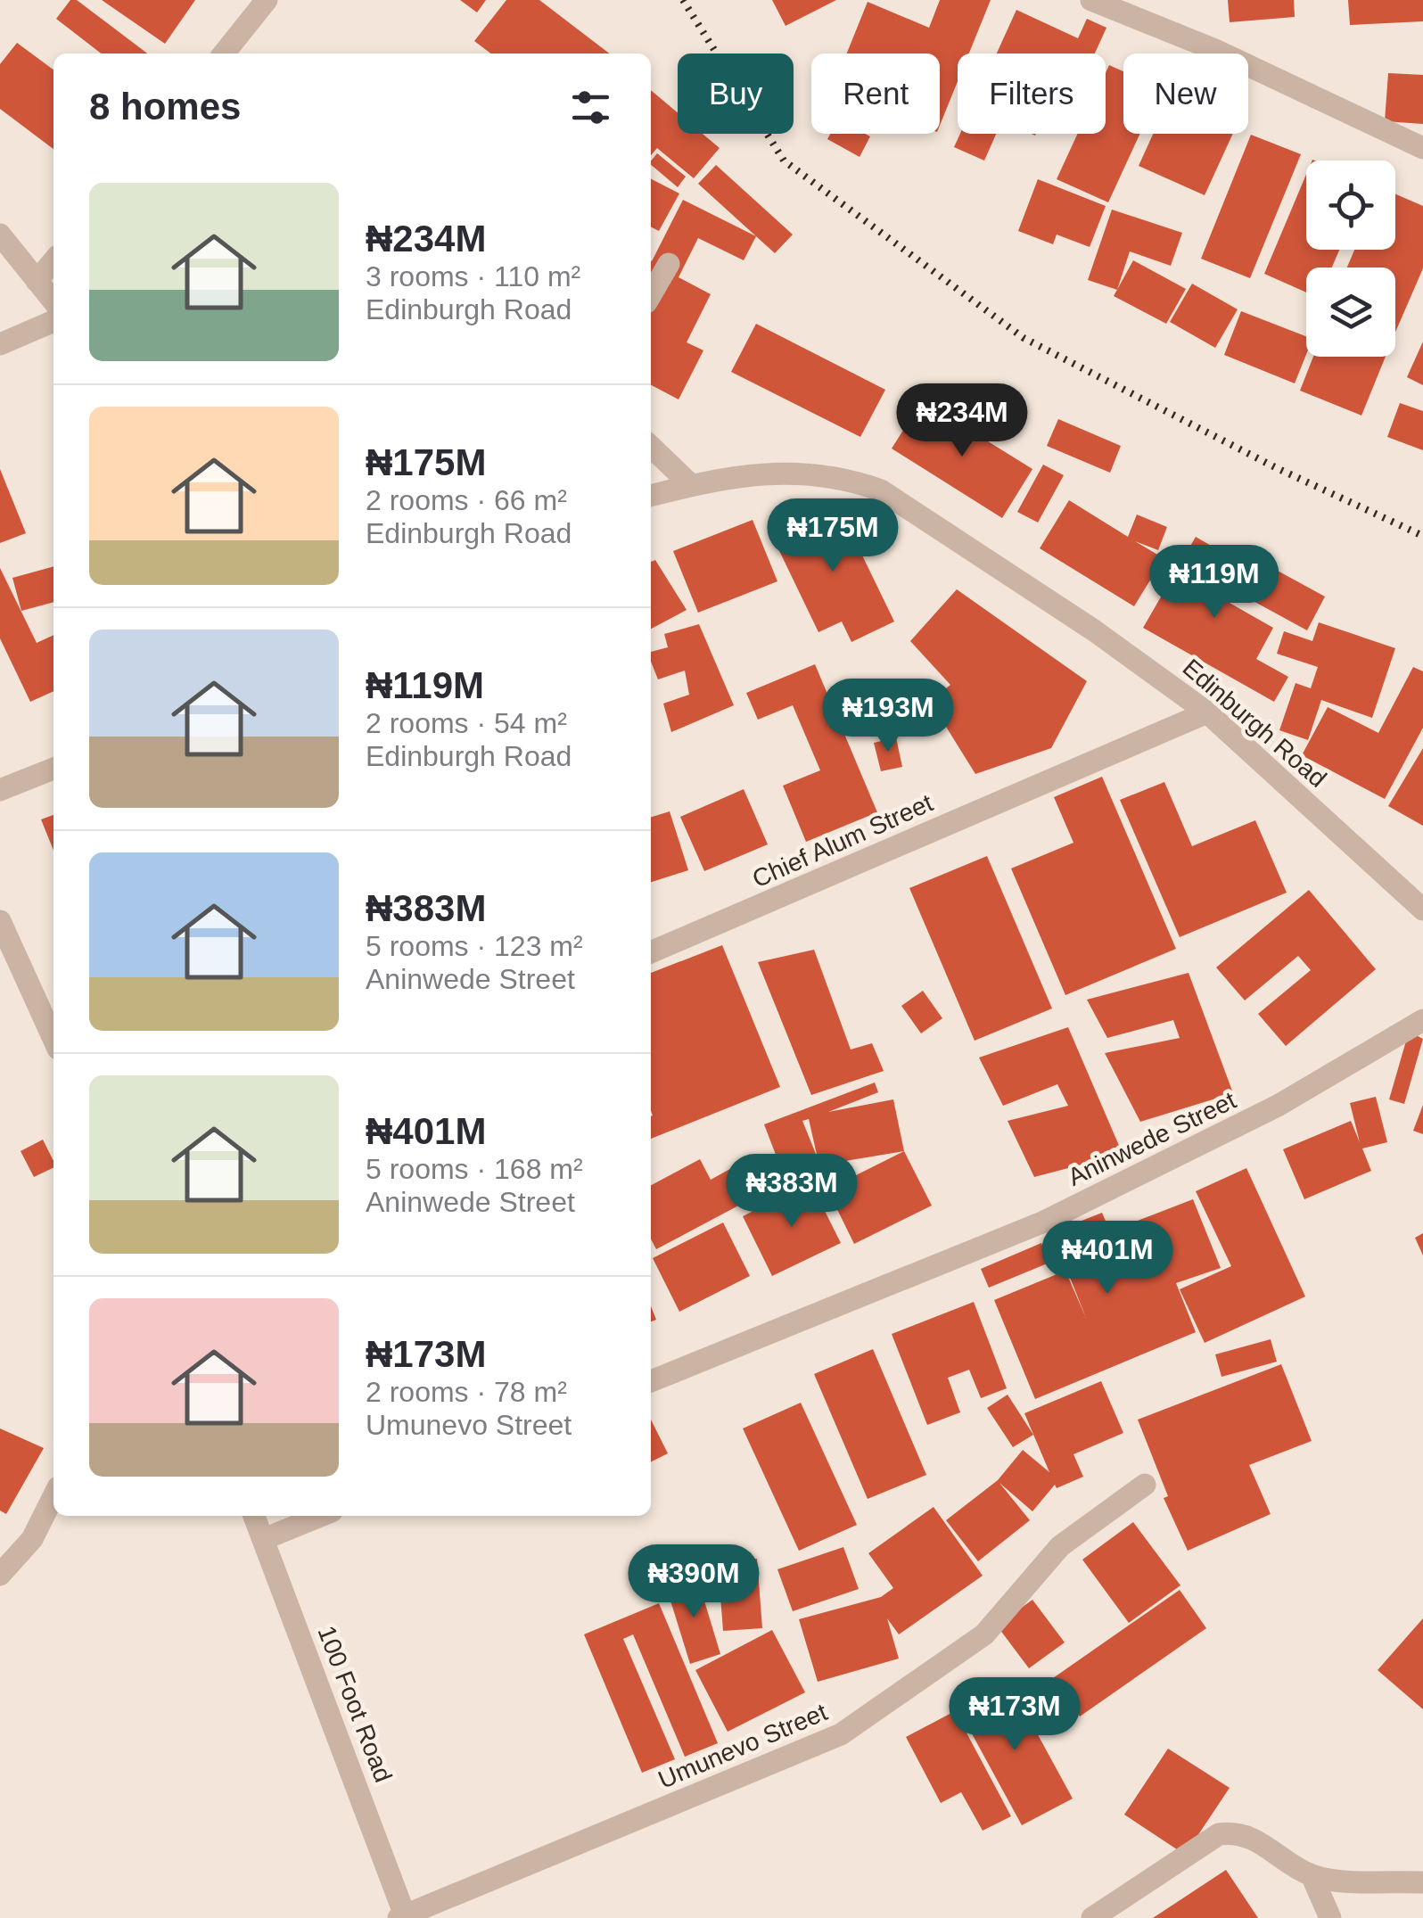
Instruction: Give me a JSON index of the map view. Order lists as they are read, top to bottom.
{
  "streets": {
    "street": [
      "Edinburgh Road",
      "Chief Alum Street",
      "Aninwede Street",
      "100 Foot Road",
      "Umunevo Street"
    ]
  },
  "crossings": [
    ["Edinburgh Road", "Chief Alum Street"],
    ["100 Foot Road", "Umunevo Street"]
  ],
  "page": {
    "chip": [
      "Buy",
      "Rent",
      "Filters",
      "New"
    ],
    "heading": "8 homes",
    "list": [
      {
        "name": "₦234M",
        "note": "3 rooms · 110 m² · Edinburgh Road"
      },
      {
        "name": "₦175M",
        "note": "2 rooms · 66 m² · Edinburgh Road"
      },
      {
        "name": "₦119M",
        "note": "2 rooms · 54 m² · Edinburgh Road"
      },
      {
        "name": "₦383M",
        "note": "5 rooms · 123 m² · Aninwede Street"
      },
      {
        "name": "₦401M",
        "note": "5 rooms · 168 m² · Aninwede Street"
      },
      {
        "name": "₦173M",
        "note": "2 rooms · 78 m² · Umunevo Street"
      }
    ],
    "price": [
      "₦234M",
      "₦175M",
      "₦119M",
      "₦193M",
      "₦383M",
      "₦401M",
      "₦390M",
      "₦173M"
    ]
  }
}
